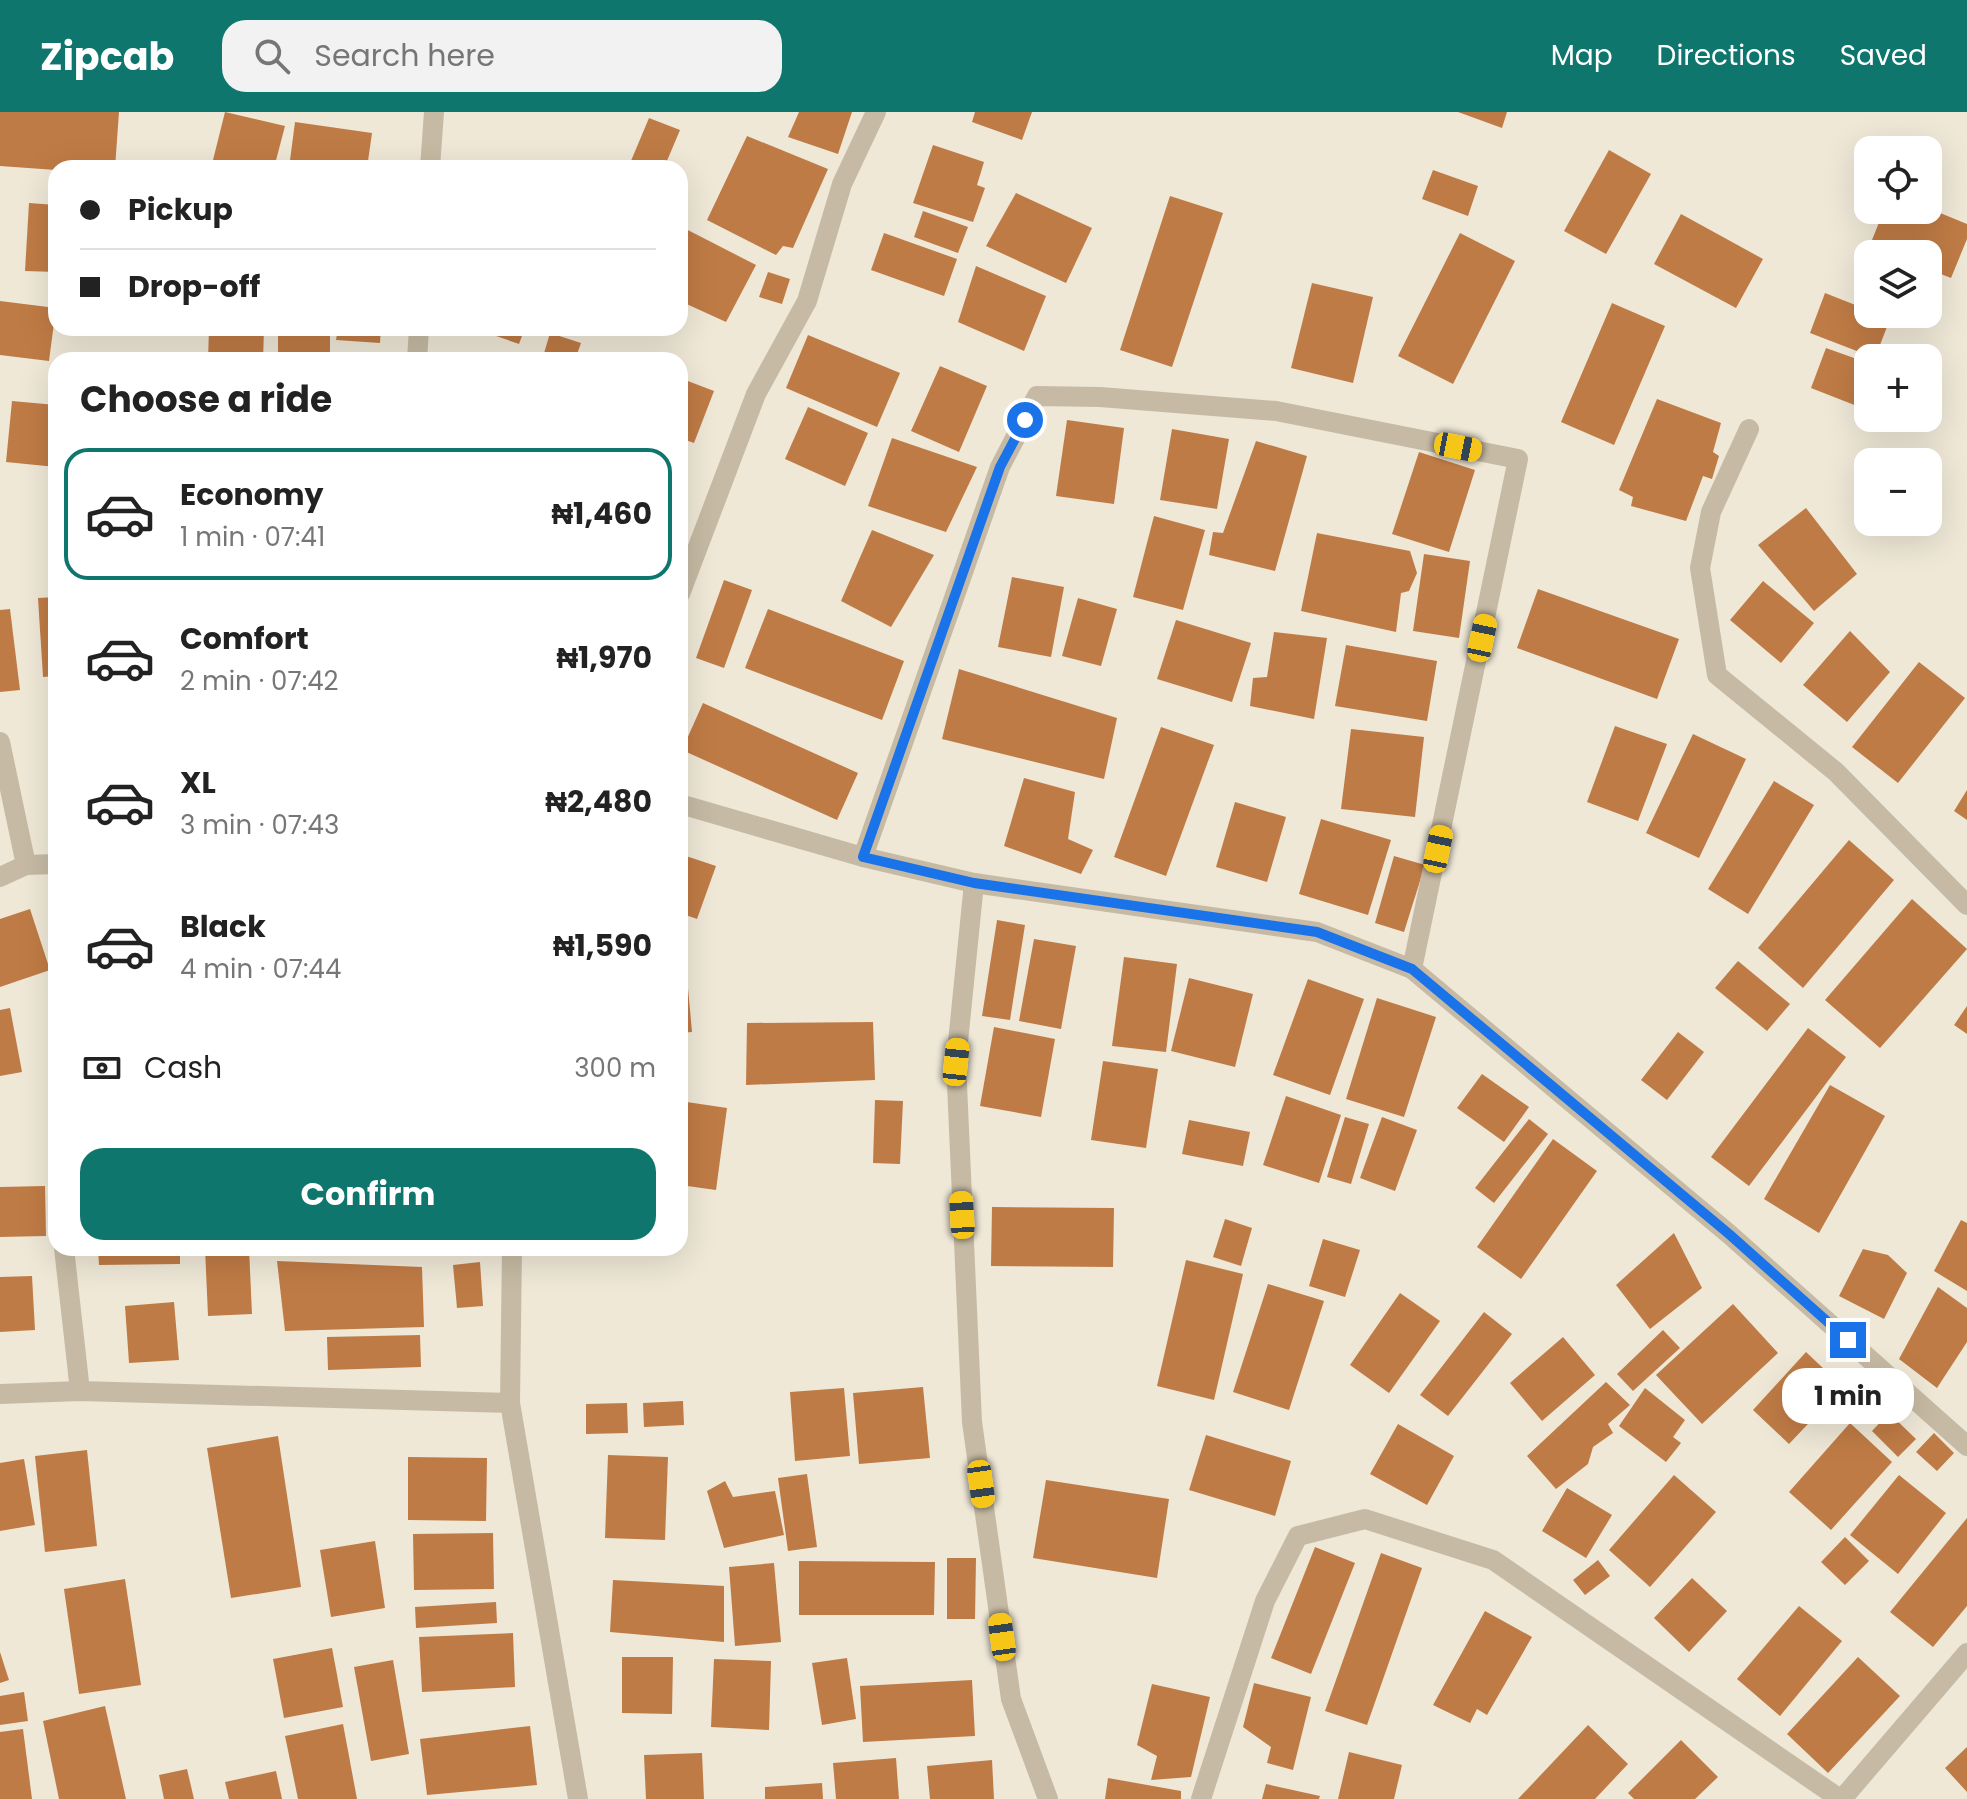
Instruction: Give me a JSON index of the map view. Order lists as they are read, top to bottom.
{
  "page": {
    "header": "Zipcab",
    "search": "Search here",
    "nav": ["Map", "Directions", "Saved"],
    "map_buttons": ["+", "−"],
    "banner": ["Pickup", "Drop-off"],
    "heading": "Choose a ride",
    "list": [
      {
        "name": "Economy",
        "note": "1 min · 07:41",
        "value": "₦1,460"
      },
      {
        "name": "Comfort",
        "note": "2 min · 07:42",
        "value": "₦1,970"
      },
      {
        "name": "XL",
        "note": "3 min · 07:43",
        "value": "₦2,480"
      },
      {
        "name": "Black",
        "note": "4 min · 07:44",
        "value": "₦1,590"
      }
    ],
    "pay": ["Cash", "300 m"],
    "buttons": "Confirm",
    "bubble": "1 min"
  }
}
